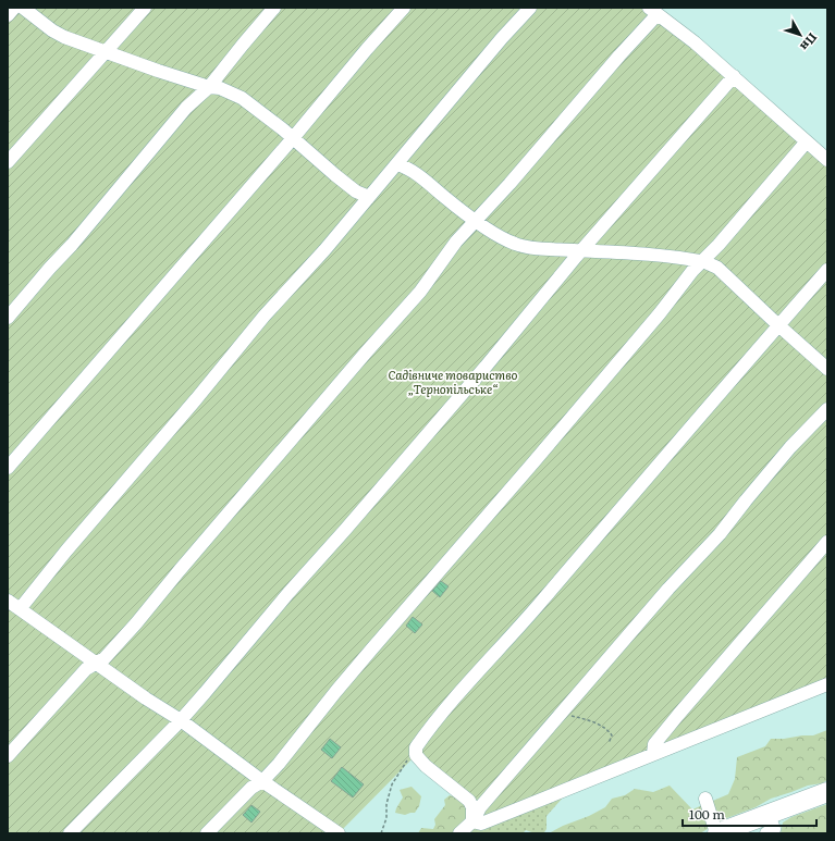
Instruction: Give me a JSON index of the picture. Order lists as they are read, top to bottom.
{
  "parks": ["Садівниче товариство „Тернопільське“"],
  "scale_bar": "100 m",
  "north": "bottom right"
}
